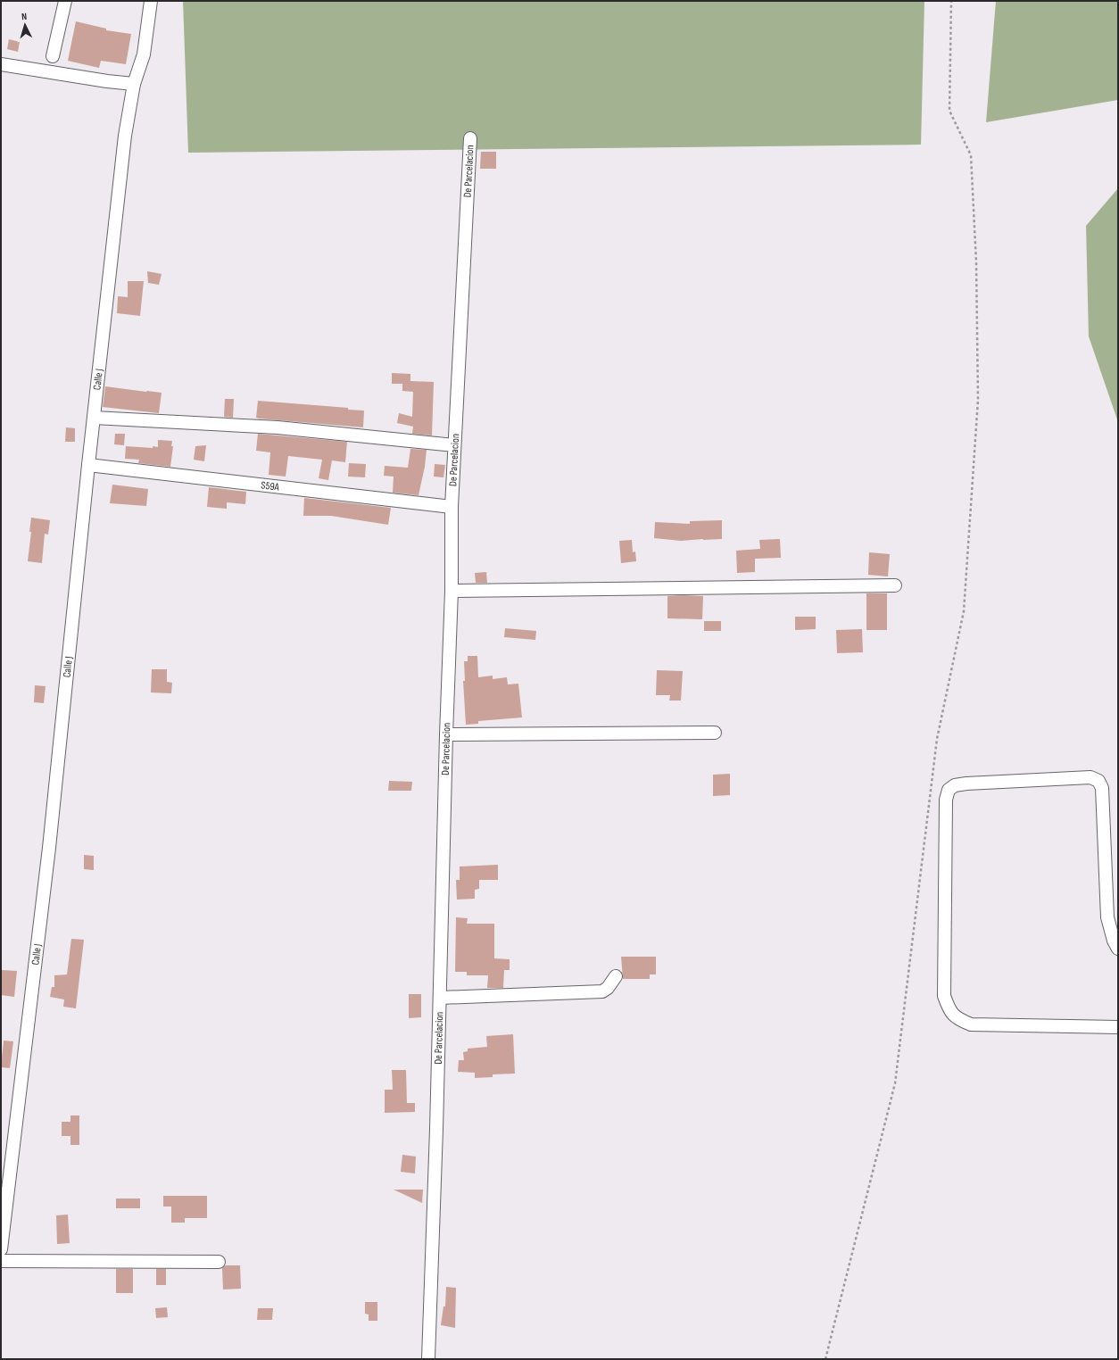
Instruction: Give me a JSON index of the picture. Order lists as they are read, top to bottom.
{
  "streets": {
    "street": ["De Parcelacion", "Calle J", "S59A"]
  },
  "crossings": [
    ["De Parcelacion", "S59A"],
    ["Calle J", "S59A"]
  ],
  "north": "top"
}
